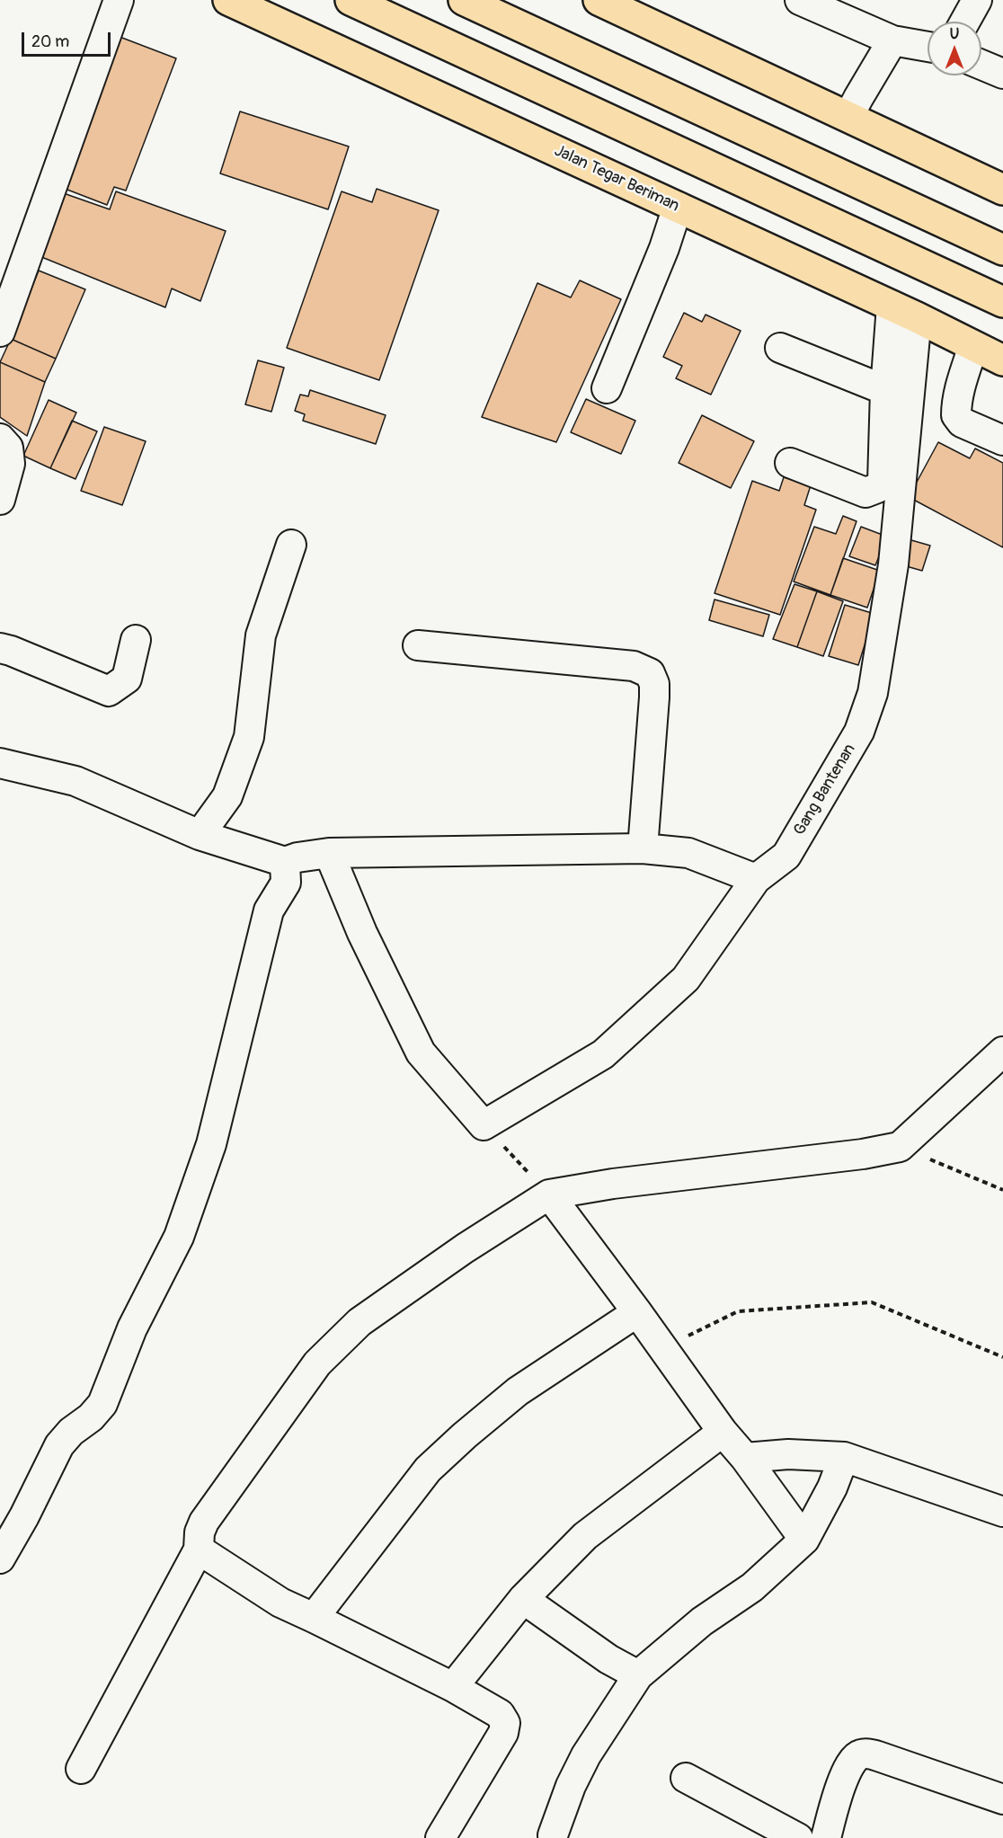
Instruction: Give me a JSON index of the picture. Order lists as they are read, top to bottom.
{
  "streets": {
    "main road": ["Jalan Tegar Beriman"],
    "street": ["Gang Bantenan"]
  },
  "crossings": [
    ["Jalan Tegar Beriman", "Gang Bantenan"]
  ],
  "scale_bar": "20 m",
  "north": "top"
}
